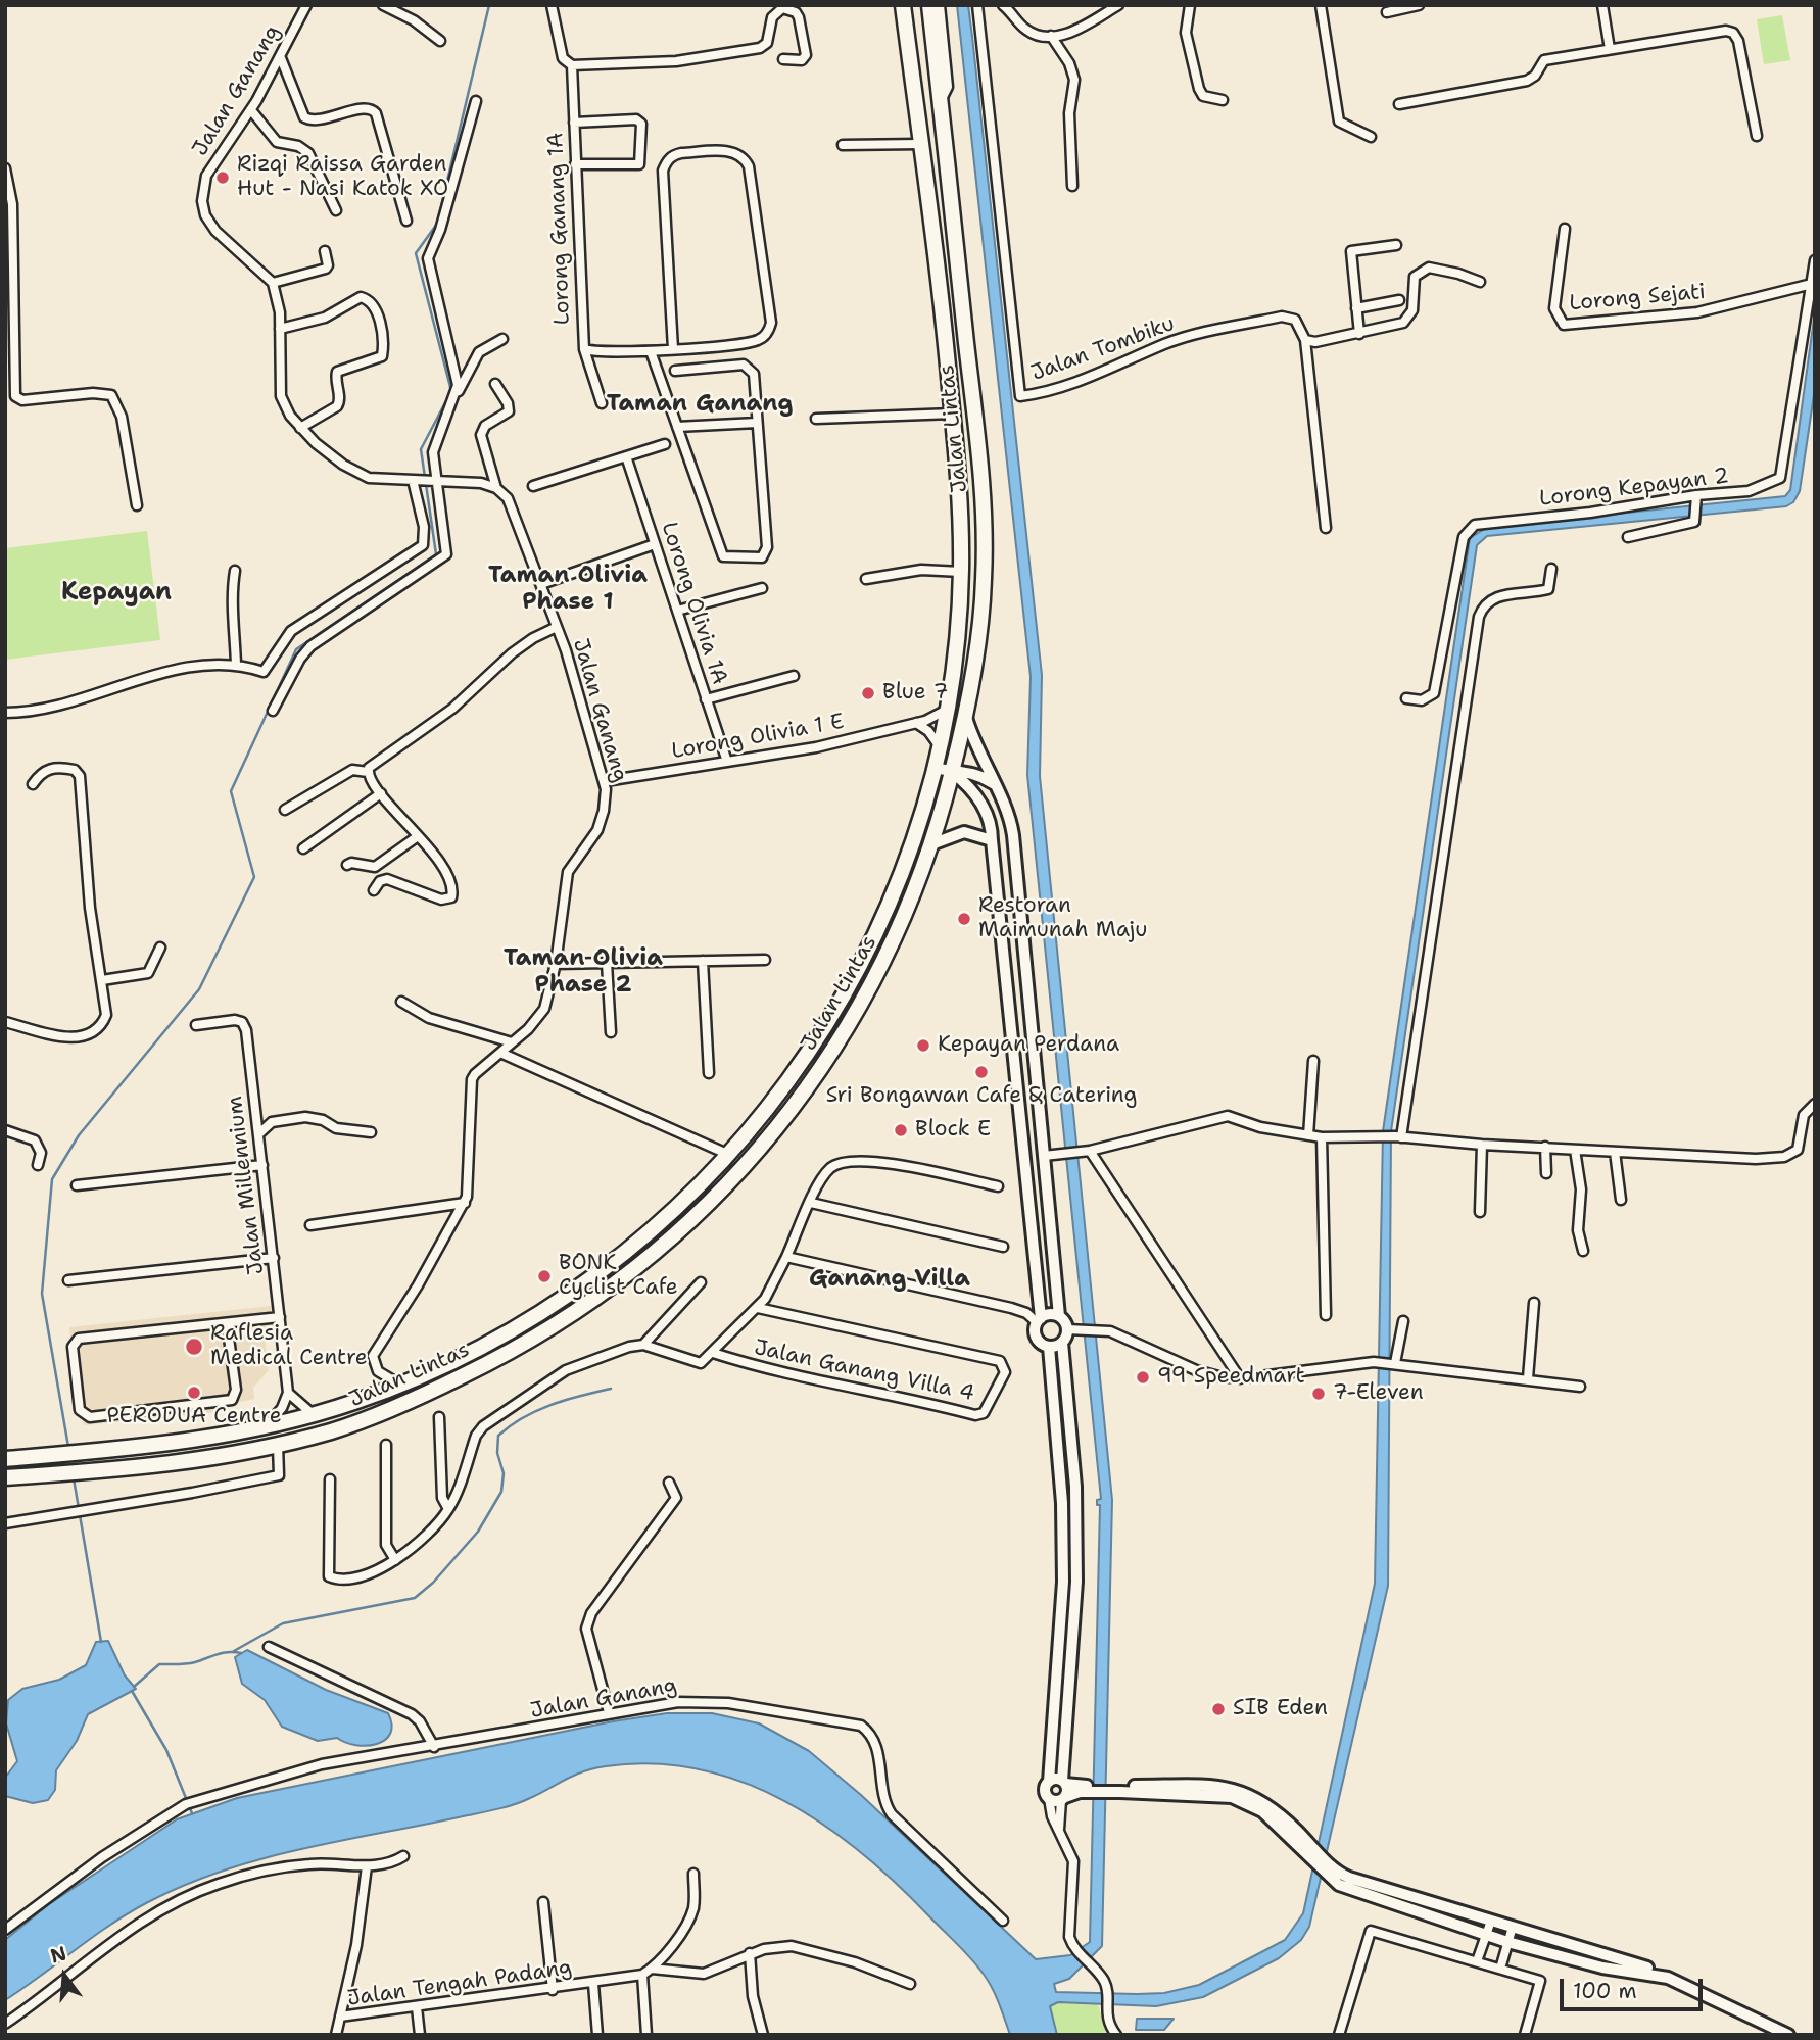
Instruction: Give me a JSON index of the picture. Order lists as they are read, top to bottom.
{
  "streets": {
    "highway": ["Jalan Lintas"],
    "street": [
      "Jalan Ganang",
      "Lorong Ganang 1A",
      "Lorong Sejati",
      "Jalan Tombiku",
      "Lorong Kepayan 2",
      "Lorong Olivia 1A",
      "Lorong Olivia 1 E",
      "Jalan Millennium",
      "Jalan Ganang Villa 4",
      "Jalan Tengah Padang"
    ]
  },
  "crossings": [
    ["Jalan Ganang", "Jalan Lintas"],
    ["Jalan Ganang", "Lorong Olivia 1 E"],
    ["Lorong Sejati", "Lorong Kepayan 2"],
    ["Jalan Lintas", "Lorong Olivia 1 E"],
    ["Lorong Olivia 1A", "Lorong Olivia 1 E"]
  ],
  "districts": [
    "Taman Ganang",
    "Taman Olivia Phase 1",
    "Kepayan",
    "Taman Olivia Phase 2",
    "Ganang Villa"
  ],
  "places": [
    "Rizqi Raissa Garden Hut - Nasi Katok XO",
    "Blue 7",
    "Restoran Maimunah Maju",
    "Kepayan Perdana",
    "Sri Bongawan Cafe & Catering",
    "Block E",
    "BONK Cyclist Cafe",
    "Raflesia Medical Centre",
    "99 Speedmart",
    "PERODUA Centre",
    "7-Eleven",
    "SIB Eden"
  ],
  "scale_bar": "100 m",
  "north": "top"
}
